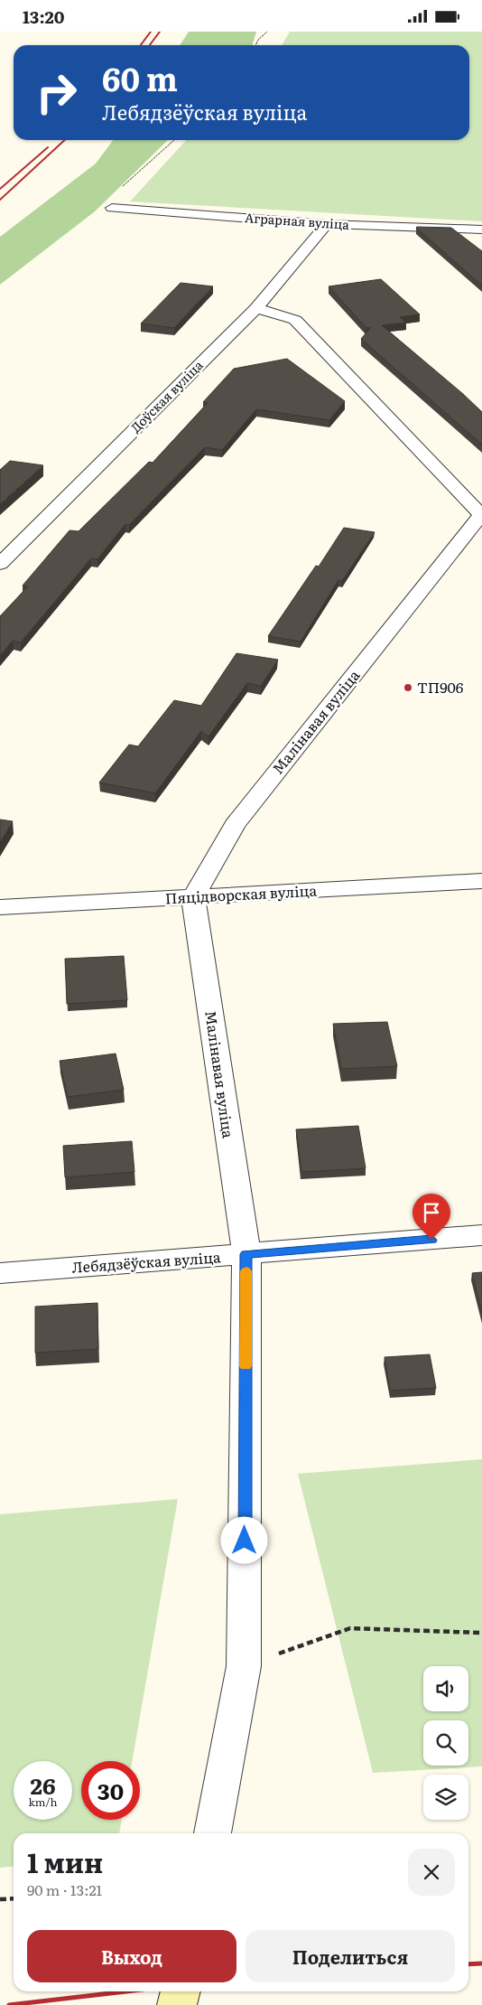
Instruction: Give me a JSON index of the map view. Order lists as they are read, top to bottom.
{
  "streets": {
    "street": [
      "Аграрная вуліца",
      "Доўская вуліца",
      "Малінавая вуліца",
      "Пяцідворская вуліца",
      "Лебядзёўская вуліца"
    ]
  },
  "crossings": [
    ["Аграрная вуліца", "Доўская вуліца"],
    ["Доўская вуліца", "Малінавая вуліца"],
    ["Малінавая вуліца", "Пяцідворская вуліца"],
    ["Малінавая вуліца", "Лебядзёўская вуліца"]
  ],
  "places": ["ТП906"],
  "page": {
    "status": "13:20",
    "turn": ["60 m", "Лебядзёўская вуліца"],
    "speed": "26 km/h",
    "limit": "30",
    "heading": ["1 мин", "90 m · 13:21"],
    "buttons": ["Выход", "Поделиться"]
  }
}
